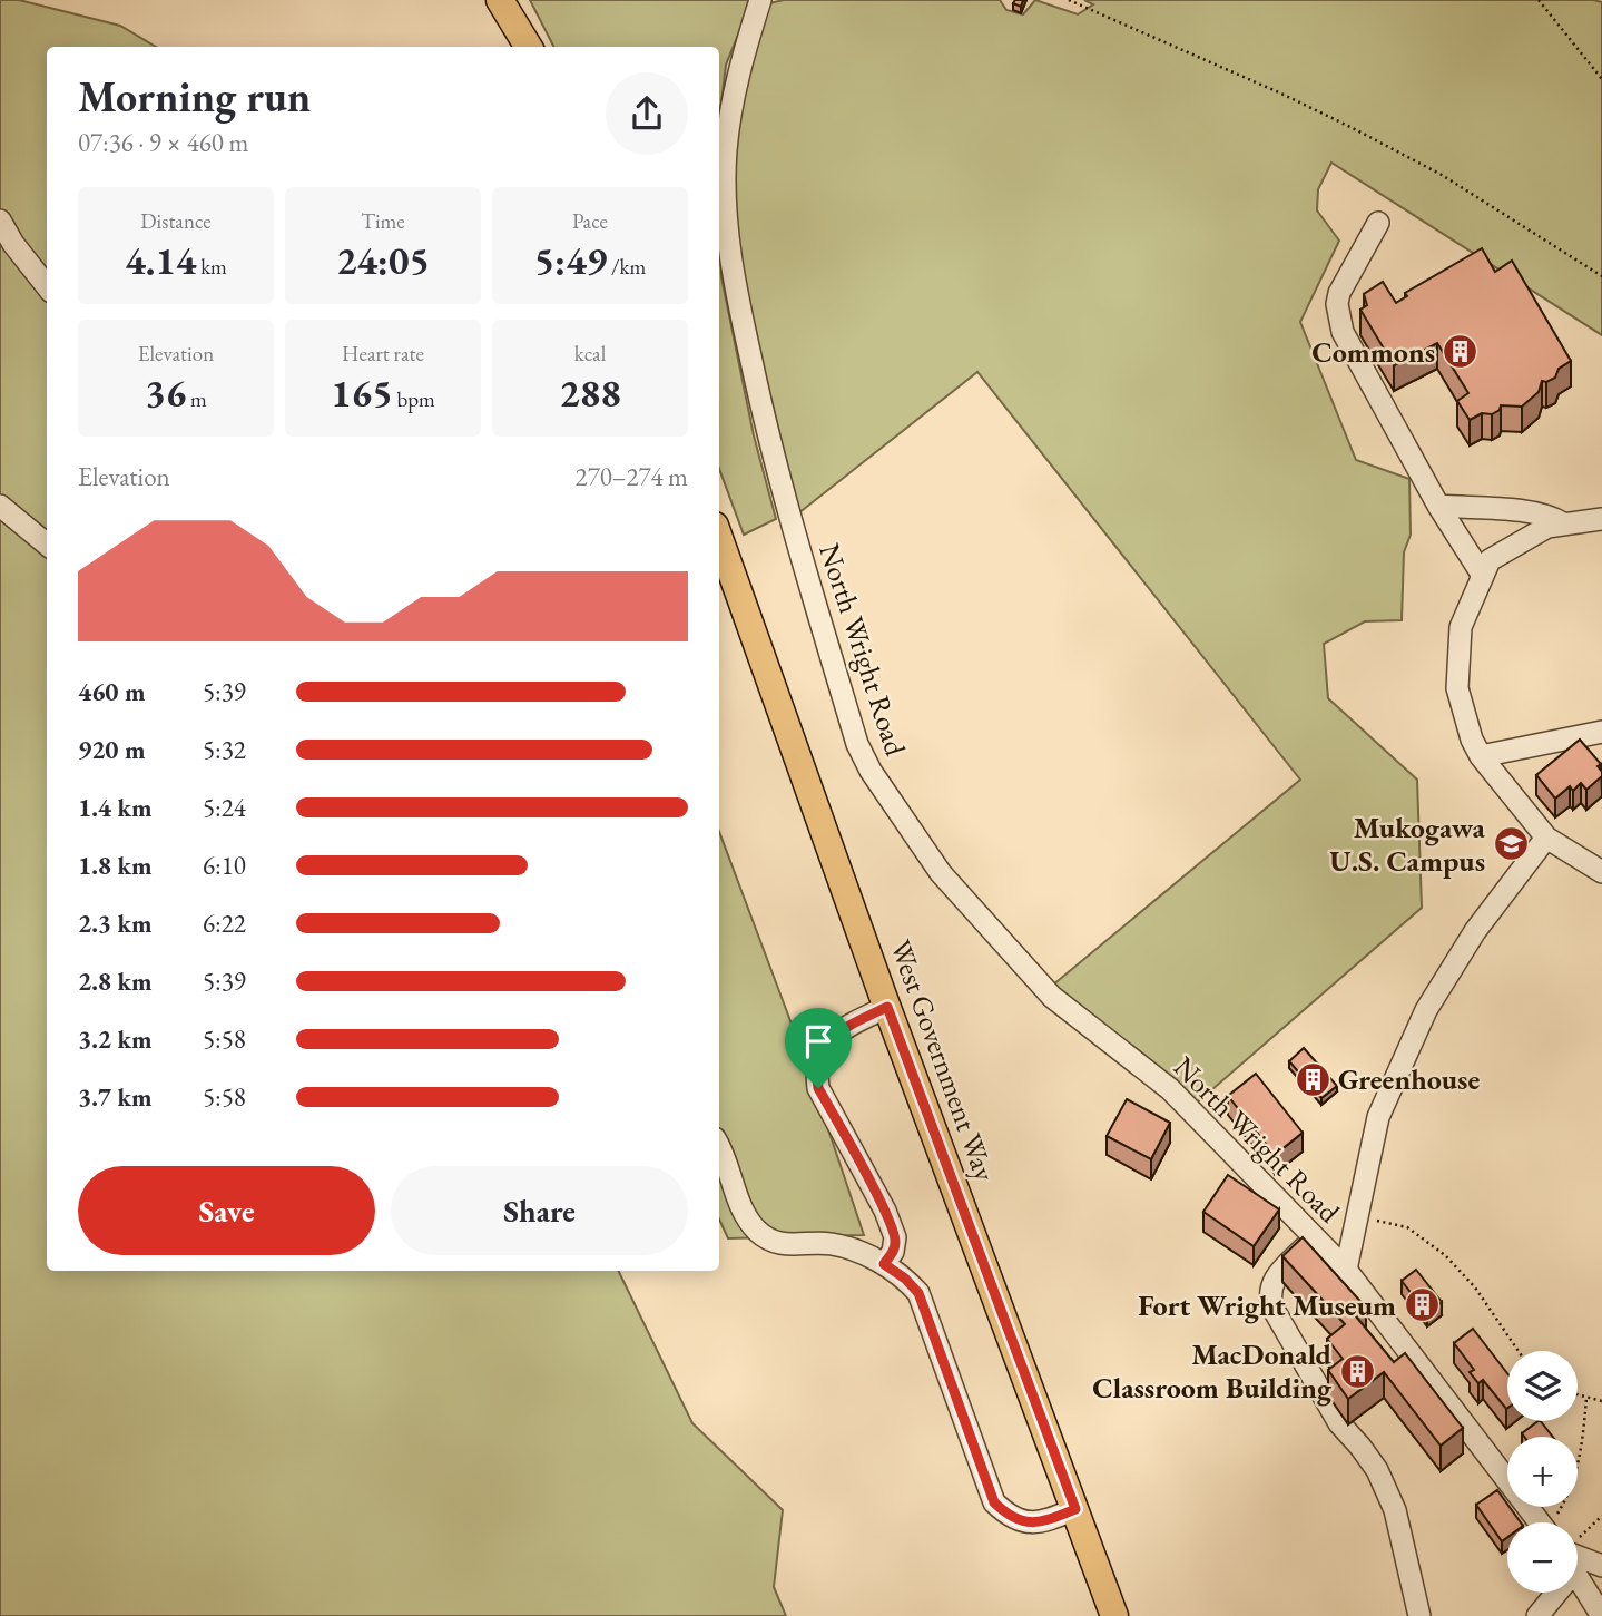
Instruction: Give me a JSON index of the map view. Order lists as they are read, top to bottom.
{
  "streets": {
    "main road": ["West Government Way"],
    "street": ["North Wright Road"]
  },
  "places": {
    "building": [
      "Commons",
      "Greenhouse",
      "Fort Wright Museum",
      "MacDonald Classroom Building"
    ],
    "school or university": ["Mukogawa U.S. Campus"]
  },
  "page": {
    "heading": ["Morning run", "07:36 · 9 × 460 m"],
    "stats": [
      ["Distance", "4.14 km"],
      ["Time", "24:05"],
      ["Pace", "5:49 /km"],
      ["Elevation", "36 m"],
      ["Heart rate", "165 bpm"],
      ["kcal", "288"]
    ],
    "chart": ["Elevation", "270–274 m"],
    "list": [
      {
        "name": "460 m",
        "note": "5:39"
      },
      {
        "name": "920 m",
        "note": "5:32"
      },
      {
        "name": "1.4 km",
        "note": "5:24"
      },
      {
        "name": "1.8 km",
        "note": "6:10"
      },
      {
        "name": "2.3 km",
        "note": "6:22"
      },
      {
        "name": "2.8 km",
        "note": "5:39"
      },
      {
        "name": "3.2 km",
        "note": "5:58"
      },
      {
        "name": "3.7 km",
        "note": "5:58"
      }
    ],
    "buttons": ["Save", "Share"],
    "map_buttons": ["+", "−"]
  }
}
